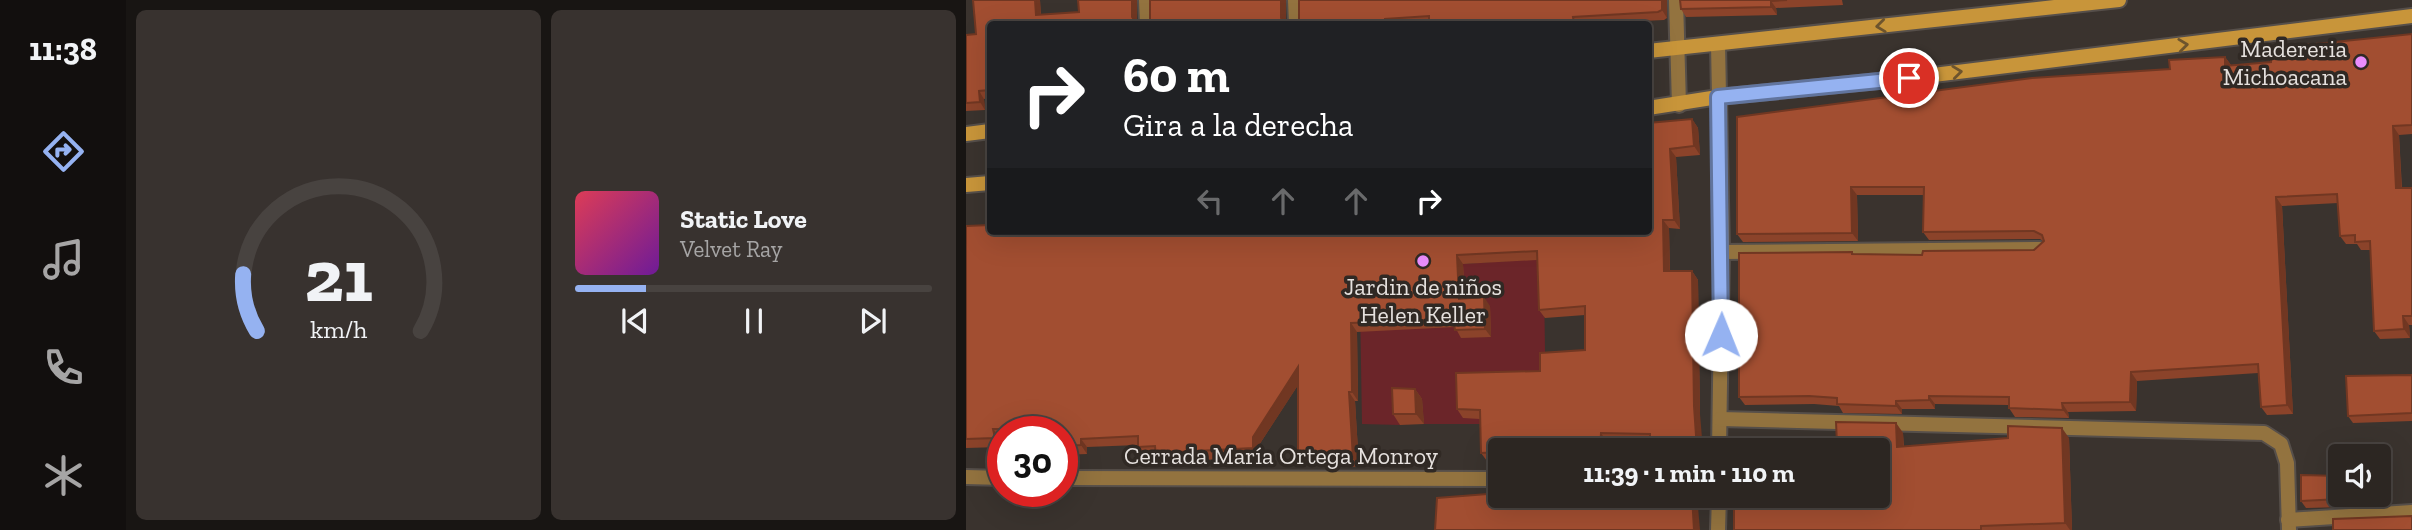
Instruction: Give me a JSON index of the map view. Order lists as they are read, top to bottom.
{
  "streets": {
    "street": ["Cerrada María Ortega Monroy"]
  },
  "places": ["Madereria Michoacana", "Jardin de niños Helen Keller"],
  "page": {
    "tabs": "11:38",
    "turn": ["60 m", "Gira a la derecha"],
    "song": ["Static Love", "Velvet Ray"],
    "limit": "30",
    "trip": "11:39 · 1 min · 110 m",
    "gauge": ["21", "km/h"]
  }
}
